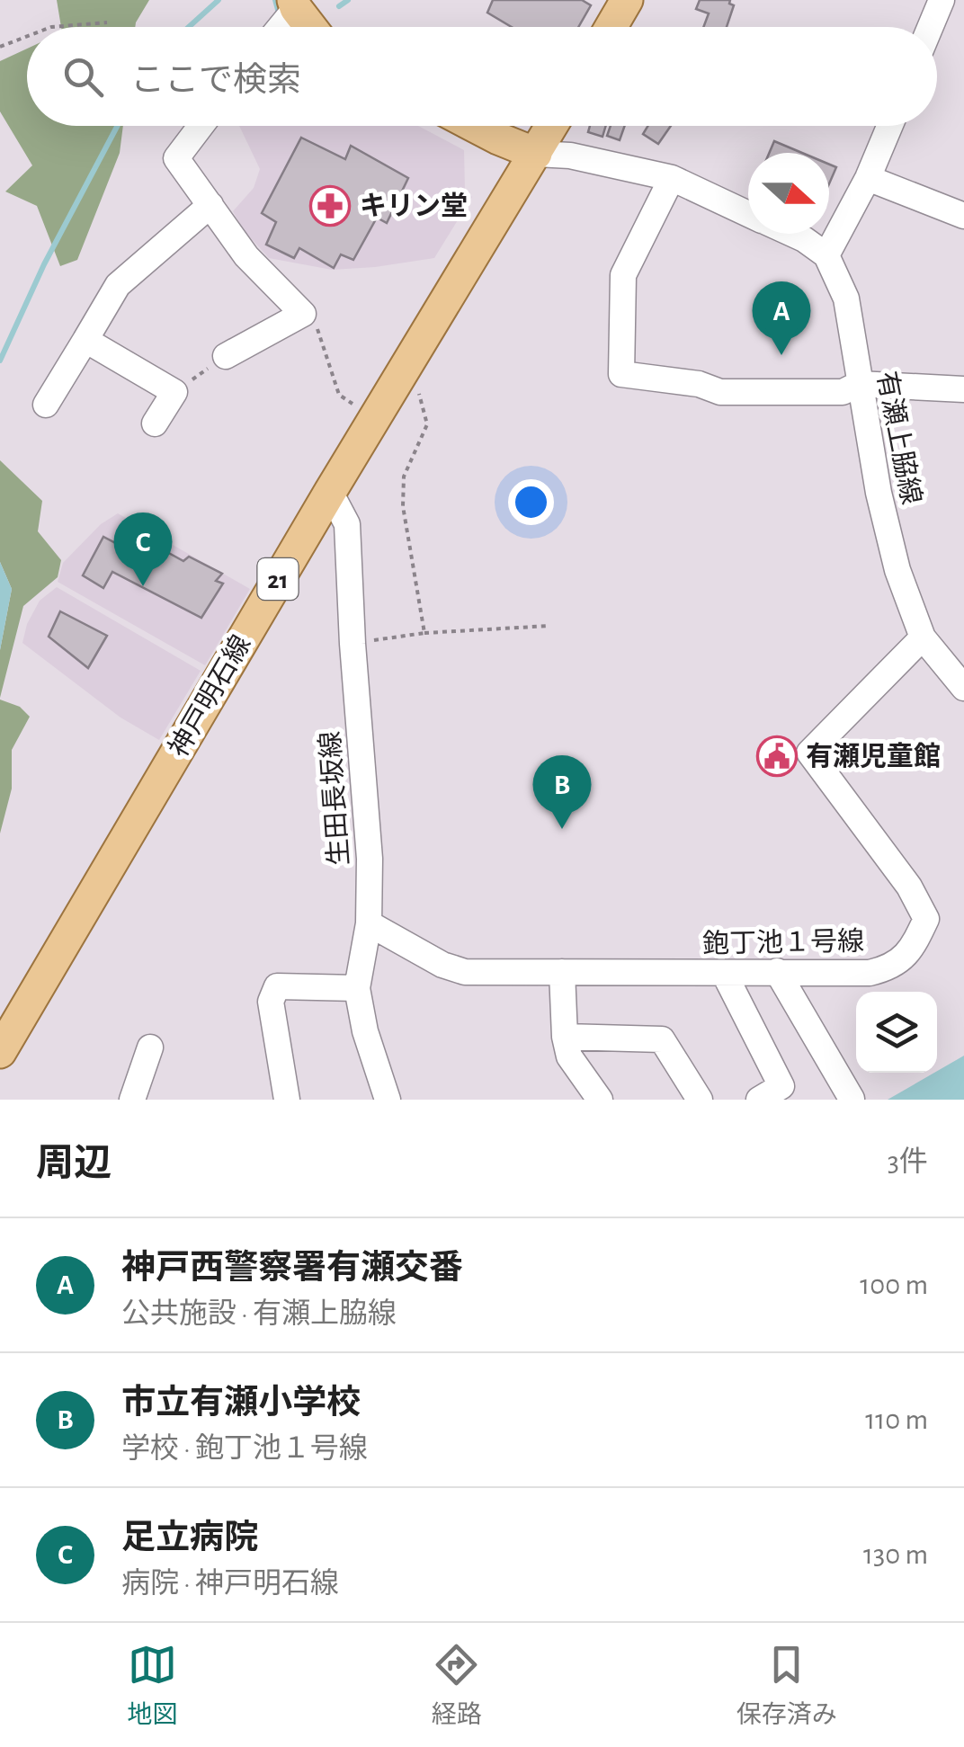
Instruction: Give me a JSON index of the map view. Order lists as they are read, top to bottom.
{
  "streets": {
    "main road": ["21", "神戸明石線"],
    "street": ["有瀬上脇線", "生田長坂線", "鉋丁池１号線"]
  },
  "crossings": [
    ["有瀬上脇線", "鉋丁池１号線"],
    ["神戸明石線", "生田長坂線"],
    ["生田長坂線", "鉋丁池１号線"]
  ],
  "places": {
    "pharmacy": ["キリン堂"],
    "public building": ["有瀬児童館"]
  },
  "north": "right",
  "page": {
    "search": "ここで検索",
    "pins": ["A", "C", "B"],
    "heading": ["周辺", "3件"],
    "list": [
      {
        "mark": "A",
        "name": "神戸西警察署有瀬交番",
        "note": "公共施設 · 有瀬上脇線",
        "value": "100 m"
      },
      {
        "mark": "B",
        "name": "市立有瀬小学校",
        "note": "学校 · 鉋丁池１号線",
        "value": "110 m"
      },
      {
        "mark": "C",
        "name": "足立病院",
        "note": "病院 · 神戸明石線",
        "value": "130 m"
      }
    ],
    "nav": ["地図", "経路", "保存済み"]
  }
}
